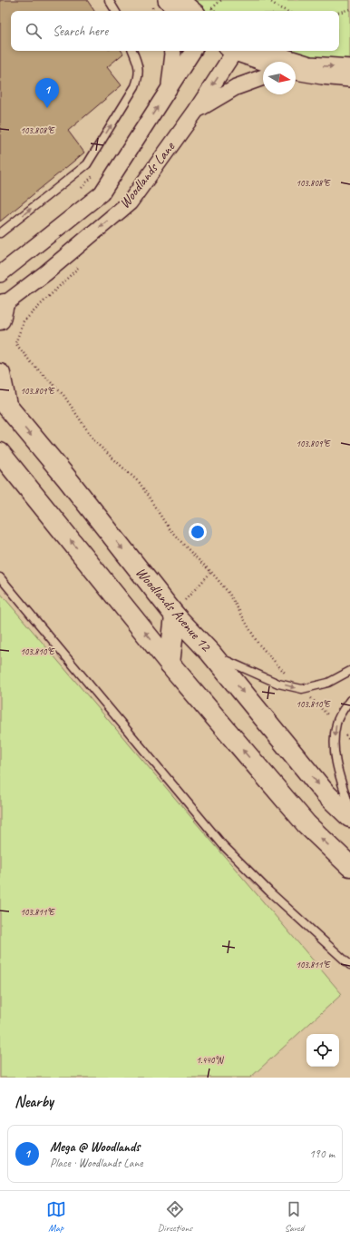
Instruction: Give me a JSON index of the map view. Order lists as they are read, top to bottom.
{
  "streets": {
    "main road": ["Woodlands Avenue 12"],
    "street": ["Woodlands Lane"]
  },
  "north": "right",
  "page": {
    "search": "Search here",
    "pins": "1",
    "heading": "Nearby",
    "list": [
      {
        "mark": "1",
        "name": "Mega @ Woodlands",
        "note": "Place · Woodlands Lane",
        "value": "190 m"
      }
    ],
    "nav": ["Map", "Directions", "Saved"]
  },
  "coordinates": [
    "103.808°E",
    "103.809°E",
    "103.810°E",
    "103.811°E",
    "1.440°N"
  ]
}
